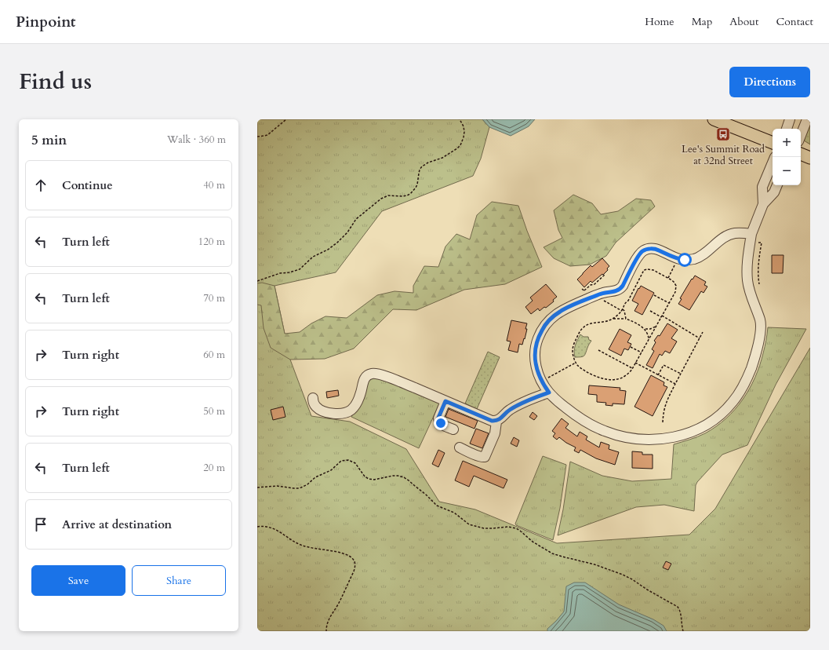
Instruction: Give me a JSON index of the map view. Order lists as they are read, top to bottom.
{
  "places": {
    "bus stop": ["Lee's Summit Road at 32nd Street"]
  },
  "page": {
    "header": "Pinpoint",
    "nav": [
      "Home",
      "Map",
      "About",
      "Contact"
    ],
    "title": "Find us",
    "buttons": [
      "Directions",
      ["Save", "Share"]
    ],
    "heading": ["5 min", "Walk · 360 m"],
    "map_buttons": ["+", "−"],
    "list": [
      ["Continue", "40 m"],
      ["Turn left", "120 m"],
      ["Turn left", "70 m"],
      ["Turn right", "60 m"],
      ["Turn right", "50 m"],
      ["Turn left", "20 m"],
      "Arrive at destination"
    ]
  }
}
